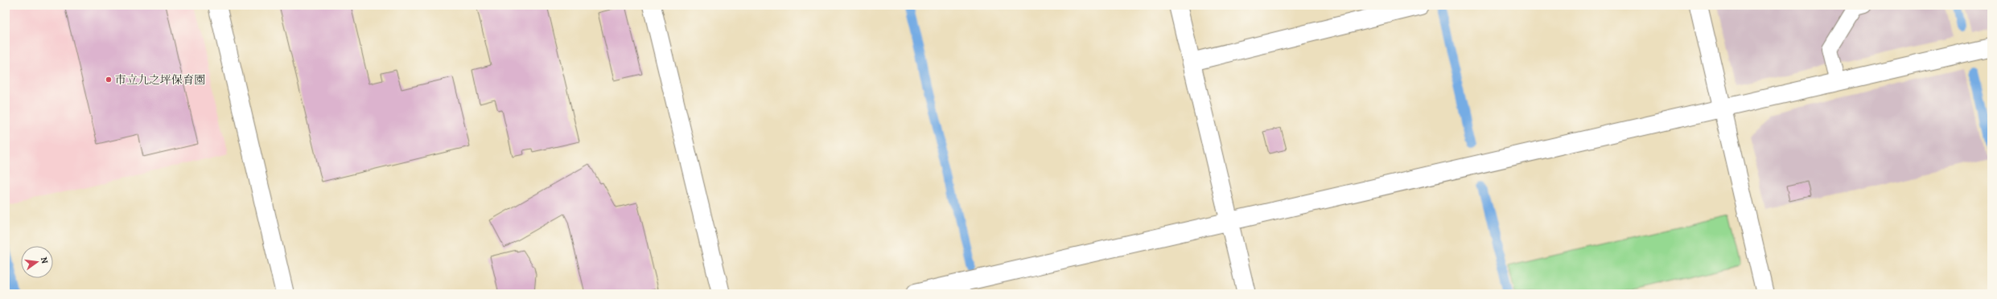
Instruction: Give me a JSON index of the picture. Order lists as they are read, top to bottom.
{
  "places": ["市立九之坪保育園"],
  "north": "right"
}
